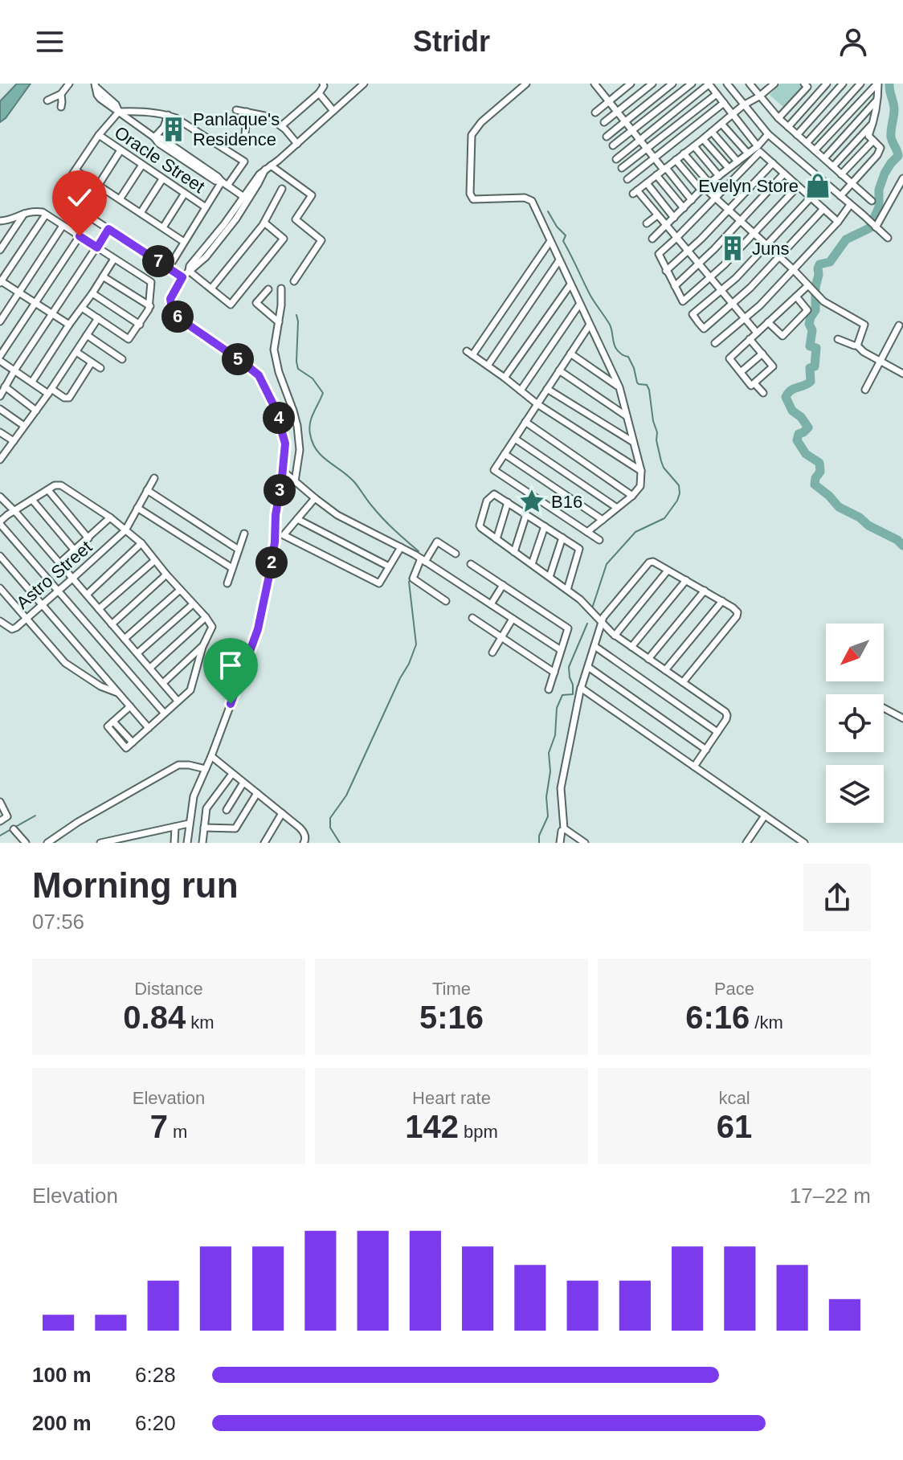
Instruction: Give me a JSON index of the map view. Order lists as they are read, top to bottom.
{
  "streets": {
    "street": ["Oracle Street", "Astro Street"]
  },
  "places": {
    "building": ["Panlaque's Residence", "Juns"],
    "shop": ["Evelyn Store"],
    "place": ["B16"]
  },
  "north": "bottom left",
  "page": {
    "header": "Stridr",
    "pins": [
      "7",
      "6",
      "5",
      "4",
      "3",
      "2"
    ],
    "heading": ["Morning run", "07:56"],
    "stats": [
      ["Distance", "0.84 km"],
      ["Time", "5:16"],
      ["Pace", "6:16 /km"],
      ["Elevation", "7 m"],
      ["Heart rate", "142 bpm"],
      ["kcal", "61"]
    ],
    "chart": ["Elevation", "17–22 m"],
    "list": [
      {
        "name": "100 m",
        "note": "6:28"
      },
      {
        "name": "200 m",
        "note": "6:20"
      }
    ]
  }
}
